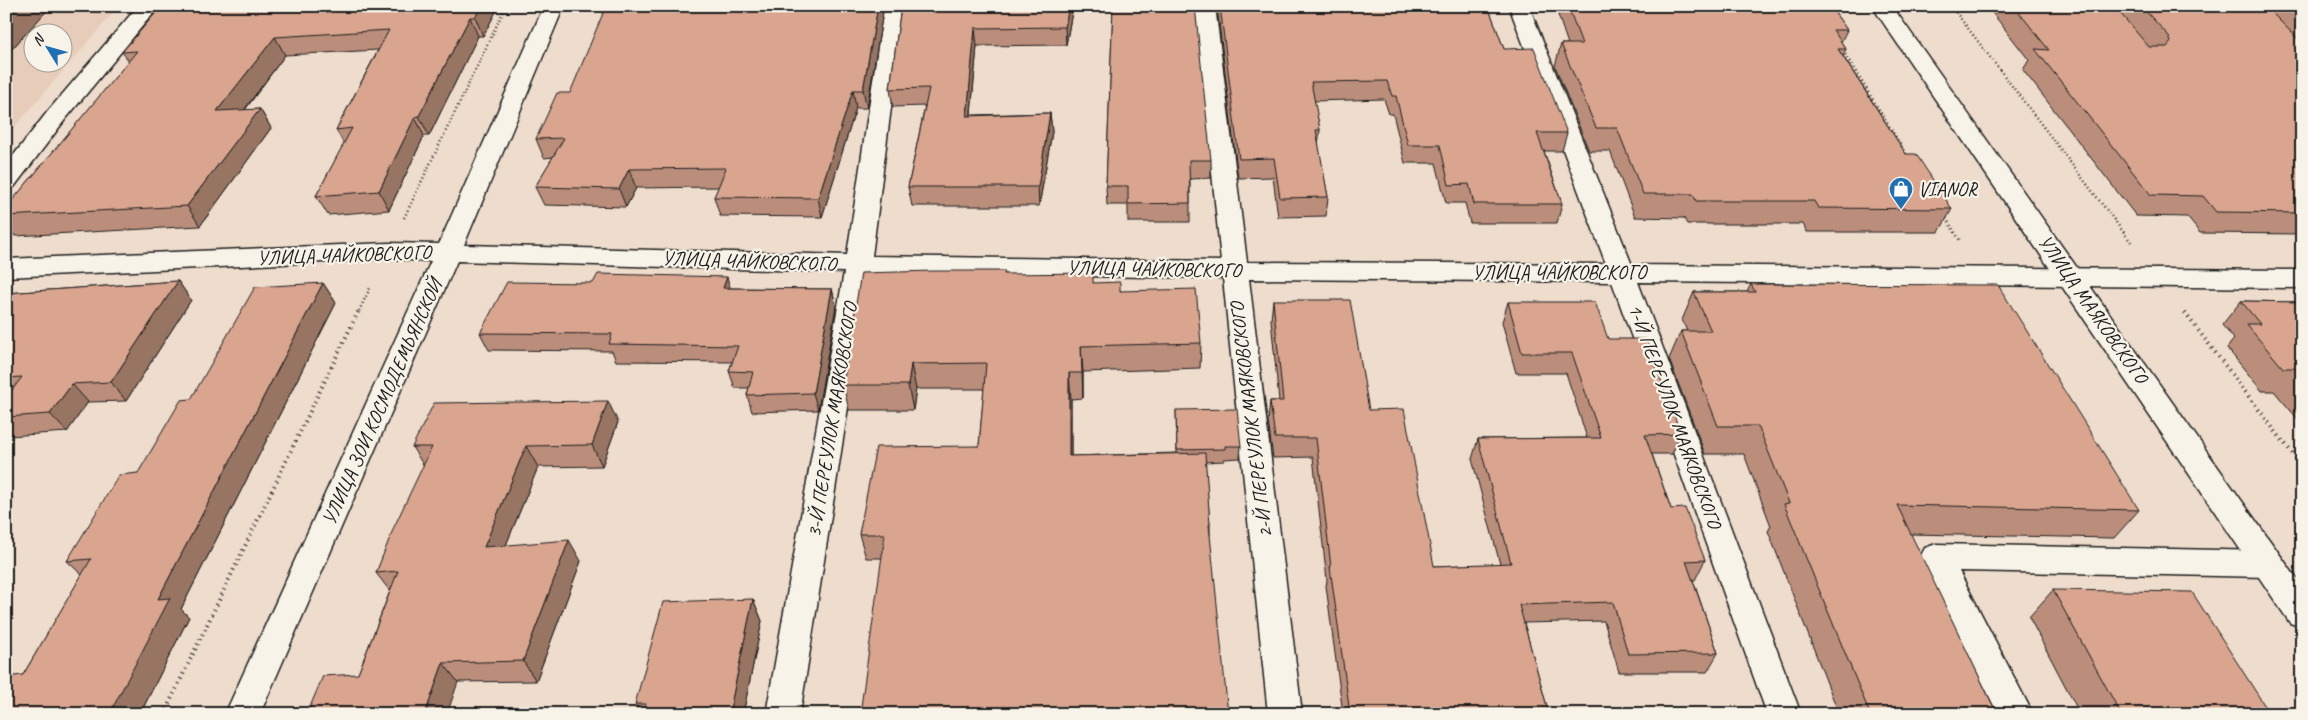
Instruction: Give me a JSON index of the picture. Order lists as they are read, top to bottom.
{
  "streets": {
    "street": [
      "УЛИЦА ЧАЙКОВСКОГО",
      "УЛИЦА МАЯКОВСКОГО",
      "УЛИЦА ЗОИ КОСМОДЕМЬЯНСКОЙ",
      "1-Й ПЕРЕУЛОК МАЯКОВСКОГО",
      "3-Й ПЕРЕУЛОК МАЯКОВСКОГО",
      "2-Й ПЕРЕУЛОК МАЯКОВСКОГО"
    ]
  },
  "crossings": [
    ["УЛИЦА ЧАЙКОВСКОГО", "УЛИЦА МАЯКОВСКОГО"],
    ["УЛИЦА ЧАЙКОВСКОГО", "УЛИЦА ЗОИ КОСМОДЕМЬЯНСКОЙ"],
    ["УЛИЦА ЧАЙКОВСКОГО", "1-Й ПЕРЕУЛОК МАЯКОВСКОГО"],
    ["УЛИЦА ЧАЙКОВСКОГО", "3-Й ПЕРЕУЛОК МАЯКОВСКОГО"],
    ["УЛИЦА ЧАЙКОВСКОГО", "2-Й ПЕРЕУЛОК МАЯКОВСКОГО"]
  ],
  "places": {
    "shop": ["VIANOR"]
  },
  "north": "top left"
}
